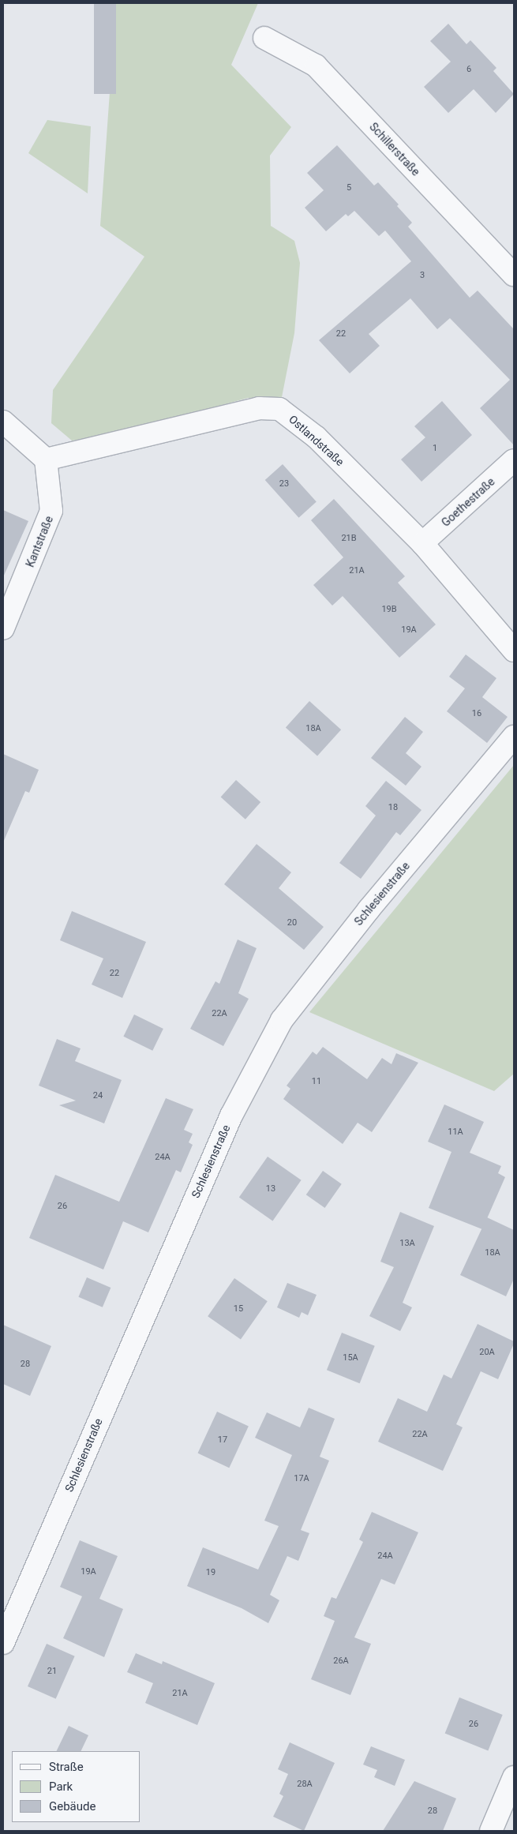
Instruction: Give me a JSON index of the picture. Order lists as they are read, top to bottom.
{
  "streets": {
    "street": [
      "Schillerstraße",
      "Ostlandstraße",
      "Goethestraße",
      "Kantstraße",
      "Schlesienstraße"
    ]
  },
  "crossings": [
    ["Ostlandstraße", "Goethestraße"],
    ["Ostlandstraße", "Kantstraße"]
  ],
  "house_numbers": [
    "6",
    "5",
    "3",
    "22",
    "1",
    "23",
    "21B",
    "21A",
    "19B",
    "19A",
    "16",
    "18A",
    "18",
    "20",
    "22",
    "22A",
    "11",
    "24",
    "11A",
    "24A",
    "13",
    "26",
    "13A",
    "18A",
    "15",
    "20A",
    "15A",
    "28",
    "22A",
    "17",
    "17A",
    "24A",
    "19A",
    "19",
    "26A",
    "21",
    "21A",
    "26",
    "28A",
    "28"
  ],
  "legend": ["Straße", "Park", "Gebäude"]
}
